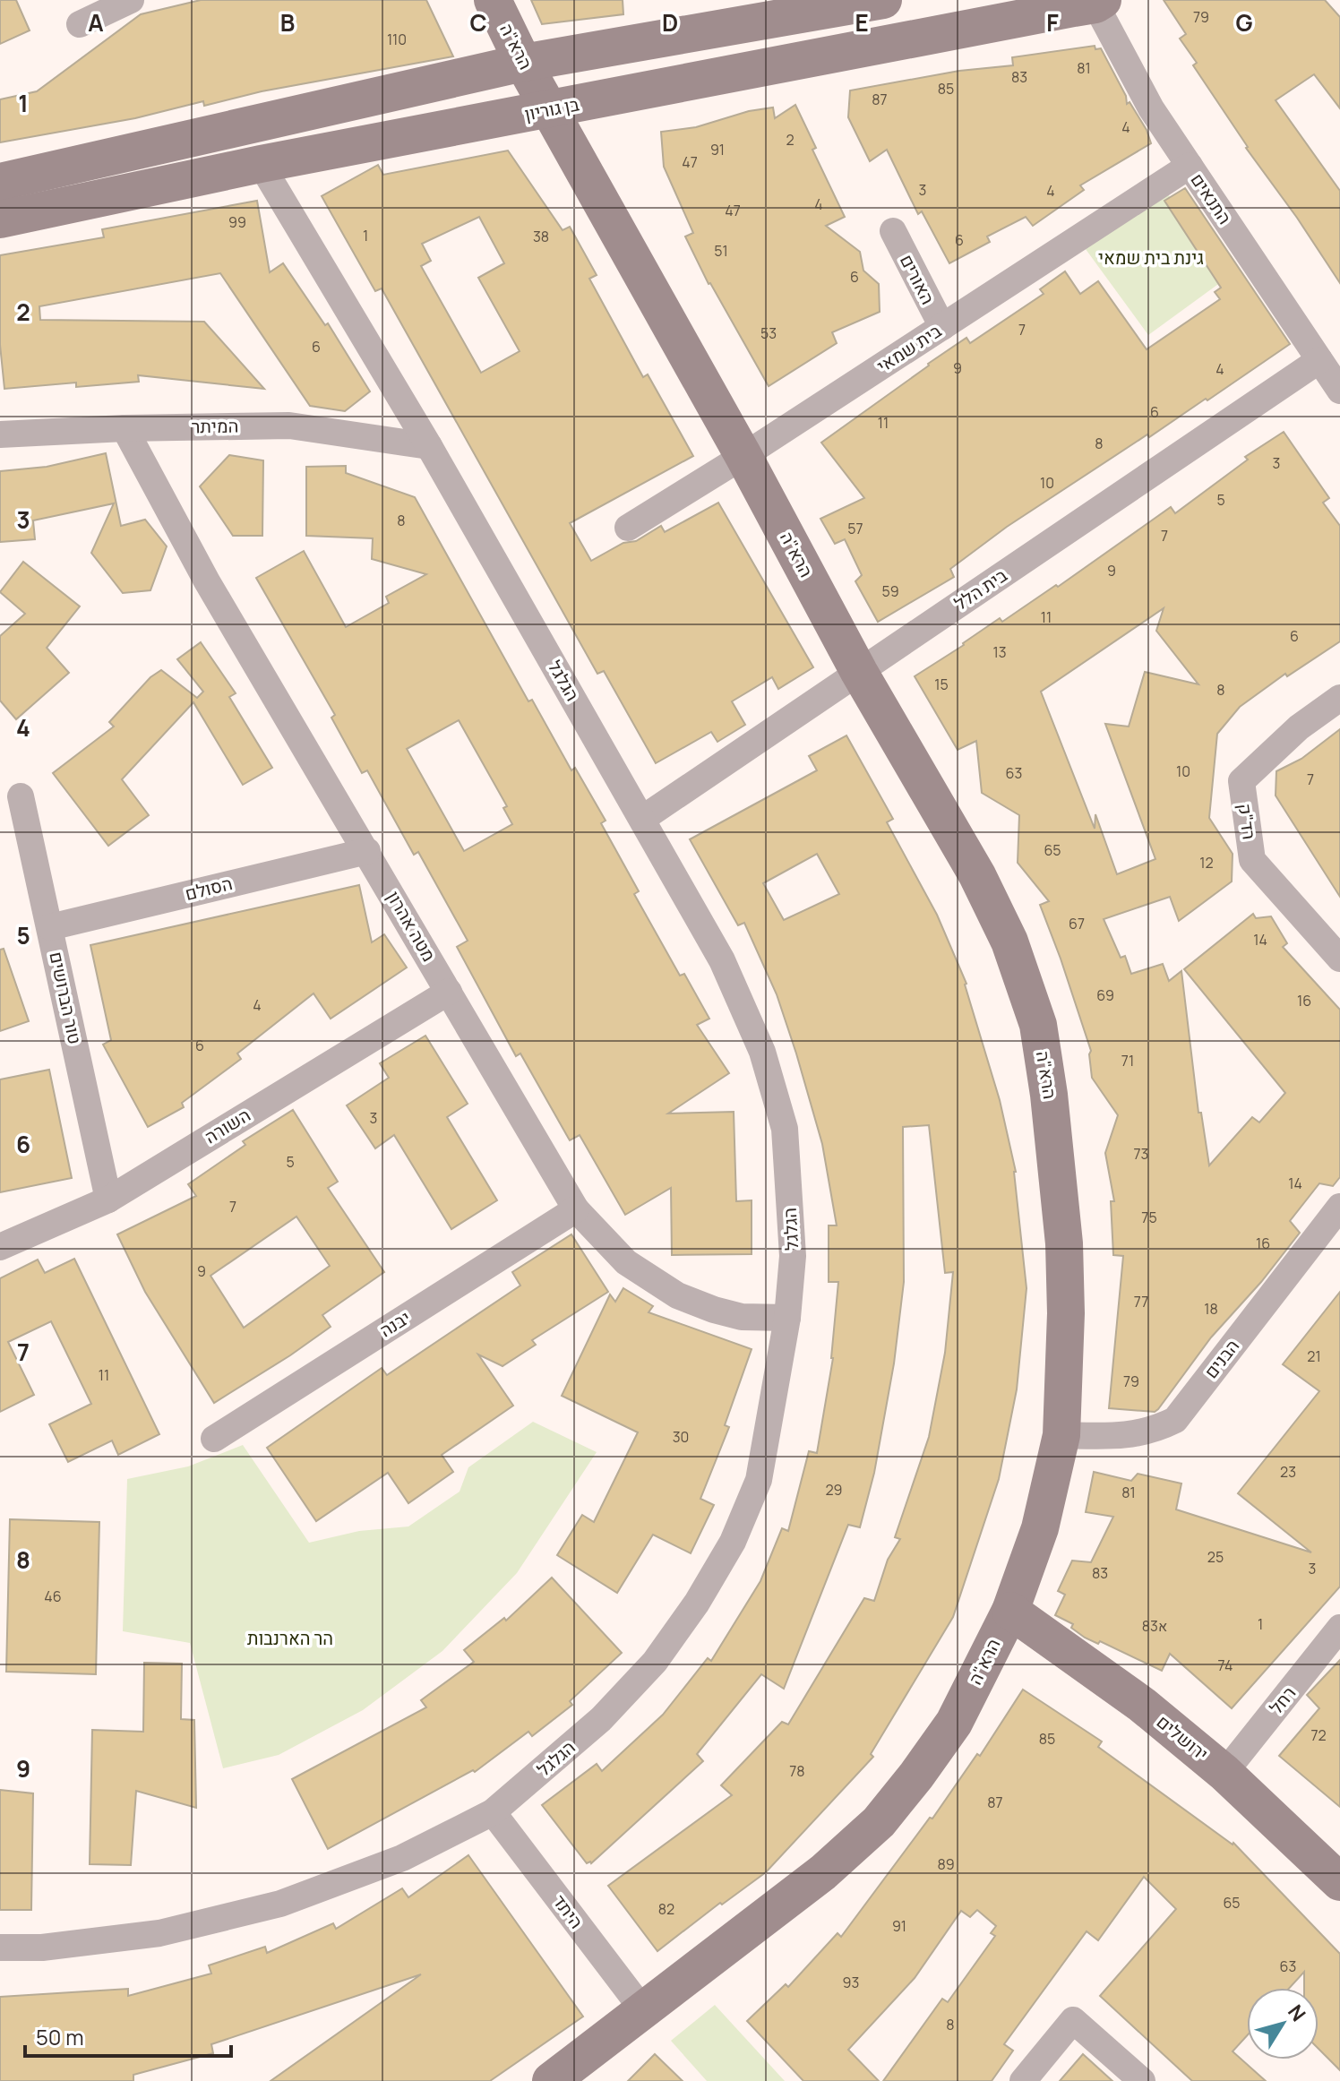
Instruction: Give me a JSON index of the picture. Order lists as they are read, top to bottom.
{
  "streets": {
    "street": [
      "הרא\"ה",
      "בן גוריון",
      "התנאים",
      "האורים",
      "בית שמאי",
      "המיתר",
      "בית הלל",
      "הגלגל",
      "רד\"ק",
      "הסולם",
      "מטה אהרון",
      "טור הברושים",
      "השורה",
      "יבנה",
      "הבנים",
      "רחל",
      "ירושלים",
      "היתד"
    ]
  },
  "crossings": [
    ["הרא\"ה", "בן גוריון"],
    ["הרא\"ה", "בית שמאי"],
    ["הרא\"ה", "בית הלל"],
    ["הרא\"ה", "הבנים"],
    ["הרא\"ה", "ירושלים"],
    ["הרא\"ה", "היתד"],
    ["בן גוריון", "התנאים"],
    ["בן גוריון", "הגלגל"],
    ["התנאים", "בית שמאי"],
    ["התנאים", "בית הלל"],
    ["האורים", "בית שמאי"],
    ["המיתר", "הגלגל"],
    ["המיתר", "מטה אהרון"],
    ["בית הלל", "הגלגל"],
    ["הגלגל", "מטה אהרון"],
    ["הגלגל", "היתד"],
    ["הסולם", "מטה אהרון"],
    ["הסולם", "טור הברושים"],
    ["מטה אהרון", "השורה"],
    ["מטה אהרון", "יבנה"],
    ["טור הברושים", "השורה"],
    ["רחל", "ירושלים"]
  ],
  "parks": ["גינת בית שמאי", "הר הארנבות"],
  "house_numbers": [
    "79",
    "110",
    "81",
    "83",
    "85",
    "87",
    "4",
    "2",
    "91",
    "47",
    "3",
    "4",
    "4",
    "47",
    "99",
    "1",
    "38",
    "6",
    "51",
    "6",
    "7",
    "53",
    "6",
    "9",
    "4",
    "6",
    "11",
    "8",
    "3",
    "10",
    "5",
    "8",
    "57",
    "7",
    "9",
    "59",
    "11",
    "6",
    "13",
    "15",
    "8",
    "10",
    "63",
    "7",
    "65",
    "12",
    "67",
    "14",
    "69",
    "16",
    "4",
    "6",
    "71",
    "3",
    "73",
    "5",
    "14",
    "7",
    "75",
    "16",
    "9",
    "77",
    "18",
    "21",
    "11",
    "79",
    "30",
    "23",
    "29",
    "81",
    "25",
    "3",
    "83",
    "46",
    "1",
    "83א",
    "74",
    "72",
    "85",
    "78",
    "87",
    "89",
    "65",
    "82",
    "91",
    "63",
    "93",
    "8"
  ],
  "scale_bar": "50 m",
  "north": "top right",
  "grid": {
    "columns": [
      "A",
      "B",
      "C",
      "D",
      "E",
      "F",
      "G"
    ],
    "rows": [
      "1",
      "2",
      "3",
      "4",
      "5",
      "6",
      "7",
      "8",
      "9"
    ]
  }
}
